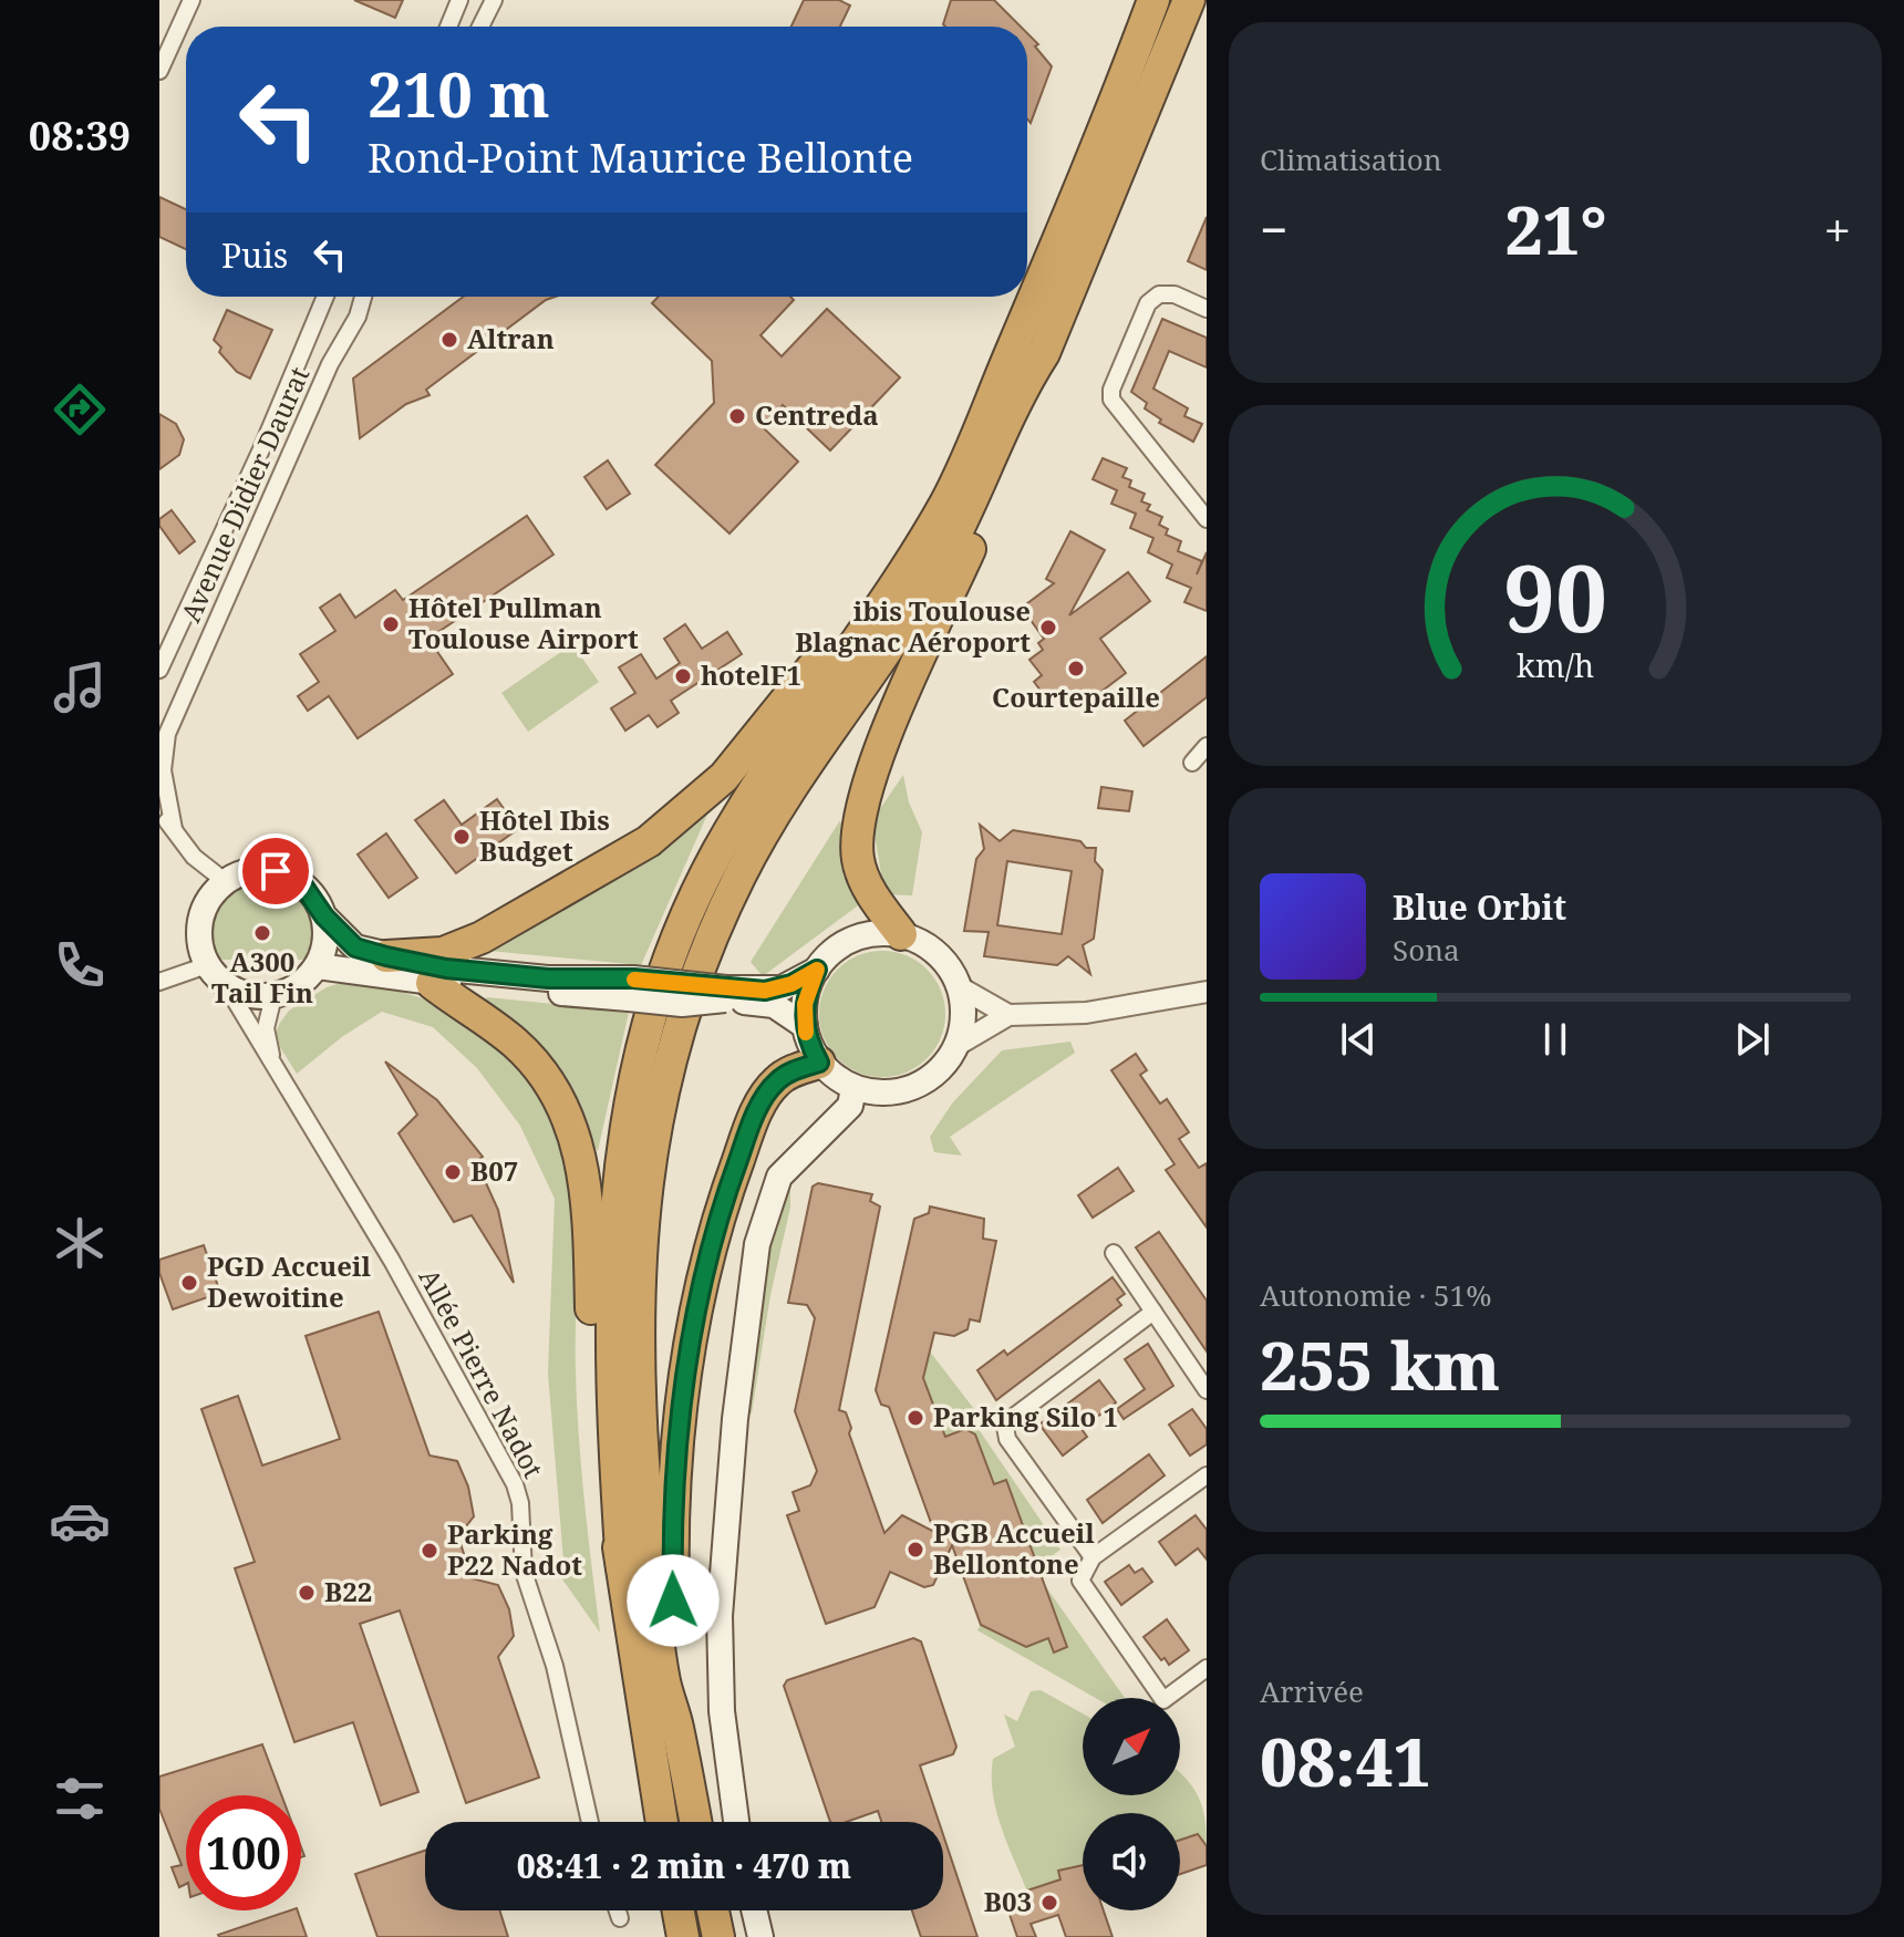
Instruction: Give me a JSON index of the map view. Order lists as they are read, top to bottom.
{
  "streets": {
    "street": ["Avenue Didier Daurat", "Allée Pierre Nadot"]
  },
  "crossings": [
    ["Avenue Didier Daurat", "Allée Pierre Nadot"]
  ],
  "places": [
    "Altran",
    "Centreda",
    "Hôtel Pullman Toulouse Airport",
    "ibis Toulouse Blagnac Aéroport",
    "Courtepaille",
    "hotelF1",
    "Hôtel Ibis Budget",
    "A300 Tail Fin",
    "B07",
    "PGD Accueil Dewoitine",
    "Parking Silo 1",
    "PGB Accueil Bellontone",
    "Parking P22 Nadot",
    "B22",
    "B03"
  ],
  "north": "top right",
  "page": {
    "tabs": "08:39",
    "tile": [
      "Climatisation",
      ["Autonomie · 51%", "255 km"],
      ["Arrivée", "08:41"]
    ],
    "turn": ["210 m", "Rond-Point Maurice Bellonte"],
    "heat": ["−", "21°", "+"],
    "then": "Puis",
    "song": ["Blue Orbit", "Sona"],
    "limit": "100",
    "trip": "08:41 · 2 min · 470 m",
    "gauge": ["90", "km/h"]
  }
}
